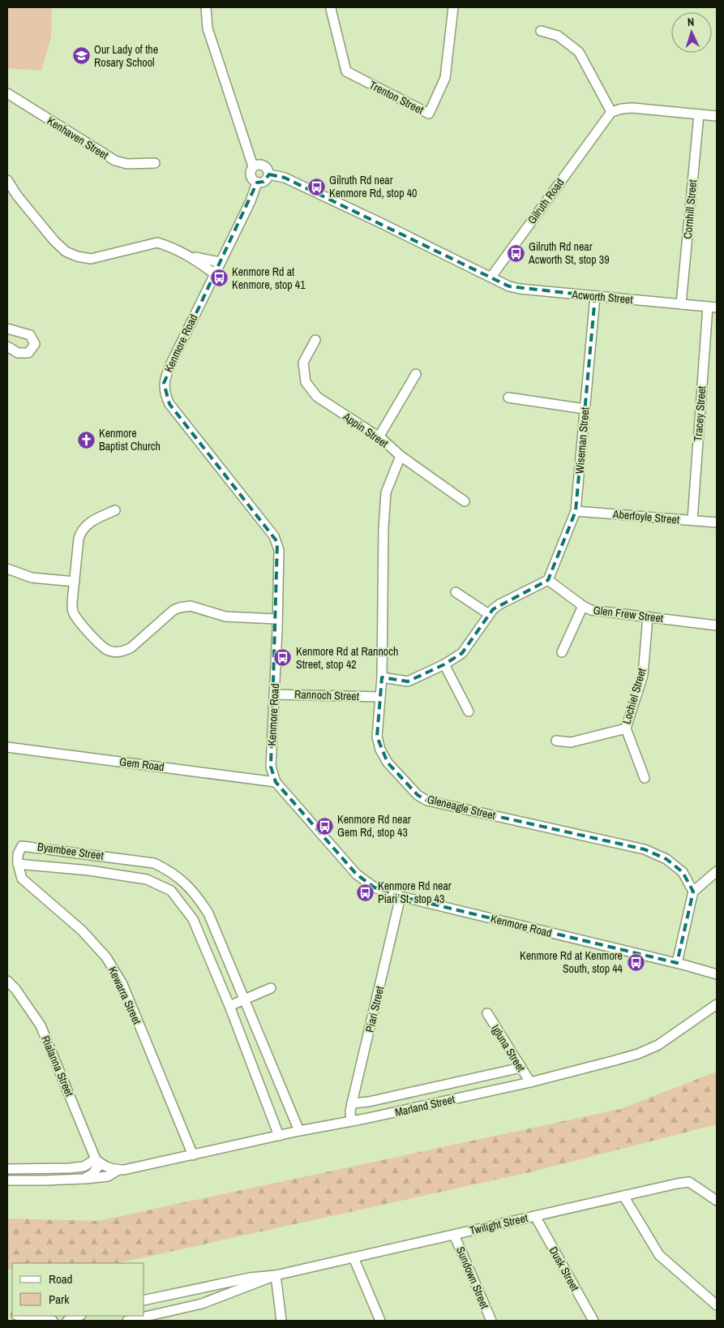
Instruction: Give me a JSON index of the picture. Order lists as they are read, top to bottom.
{
  "streets": {
    "street": [
      "Trenton Street",
      "Kenhaven Street",
      "Gilruth Road",
      "Cornhill Street",
      "Acworth Street",
      "Kenmore Road",
      "Tracey Street",
      "Appin Street",
      "Wiseman Street",
      "Aberfoyle Street",
      "Glen Frew Street",
      "Rannoch Street",
      "Lochiel Street",
      "Gem Road",
      "Gleneagle Street",
      "Byambee Street",
      "Kewarra Street",
      "Piari Street",
      "Igluna Street",
      "Rialanna Street",
      "Marland Street",
      "Twilight Street",
      "Dusk Street",
      "Sundown Street"
    ]
  },
  "crossings": [
    ["Gilruth Road", "Acworth Street"],
    ["Cornhill Street", "Acworth Street"],
    ["Acworth Street", "Tracey Street"],
    ["Acworth Street", "Wiseman Street"],
    ["Kenmore Road", "Rannoch Street"],
    ["Kenmore Road", "Gem Road"],
    ["Kenmore Road", "Piari Street"],
    ["Tracey Street", "Aberfoyle Street"],
    ["Appin Street", "Gleneagle Street"],
    ["Wiseman Street", "Aberfoyle Street"],
    ["Wiseman Street", "Glen Frew Street"],
    ["Glen Frew Street", "Lochiel Street"],
    ["Rannoch Street", "Gleneagle Street"],
    ["Byambee Street", "Kewarra Street"],
    ["Byambee Street", "Marland Street"],
    ["Kewarra Street", "Marland Street"],
    ["Piari Street", "Marland Street"],
    ["Igluna Street", "Marland Street"],
    ["Rialanna Street", "Marland Street"],
    ["Twilight Street", "Dusk Street"],
    ["Twilight Street", "Sundown Street"]
  ],
  "places": {
    "school or university": ["Our Lady of the Rosary School"],
    "bus stop": [
      "Gilruth Rd near Kenmore Rd, stop 40",
      "Gilruth Rd near Acworth St, stop 39",
      "Kenmore Rd at Kenmore, stop 41",
      "Kenmore Rd at Rannoch Street, stop 42",
      "Kenmore Rd near Gem Rd, stop 43",
      "Kenmore Rd near Piari St, stop 43",
      "Kenmore Rd at Kenmore South, stop 44"
    ],
    "church": ["Kenmore Baptist Church"]
  },
  "legend": ["Road", "Park"],
  "north": "top"
}
